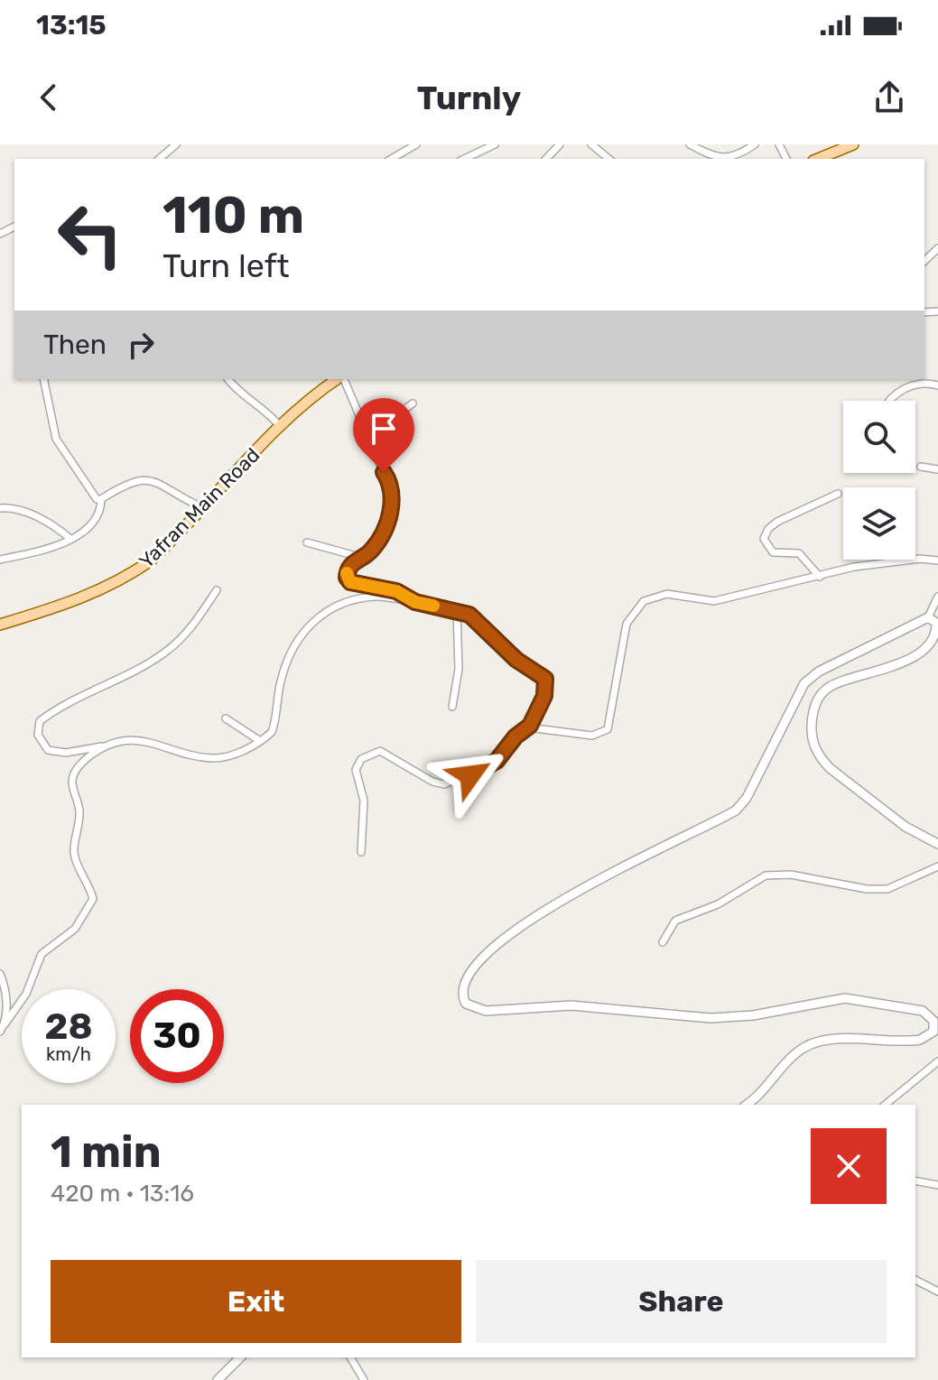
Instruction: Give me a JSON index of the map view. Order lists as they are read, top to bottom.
{
  "streets": {
    "main road": ["Yafran Main Road"]
  },
  "page": {
    "status": "13:15",
    "header": "Turnly",
    "turn": ["110 m", "Turn left"],
    "then": "Then",
    "speed": "28 km/h",
    "limit": "30",
    "heading": ["1 min", "420 m · 13:16"],
    "buttons": ["Exit", "Share"]
  }
}
